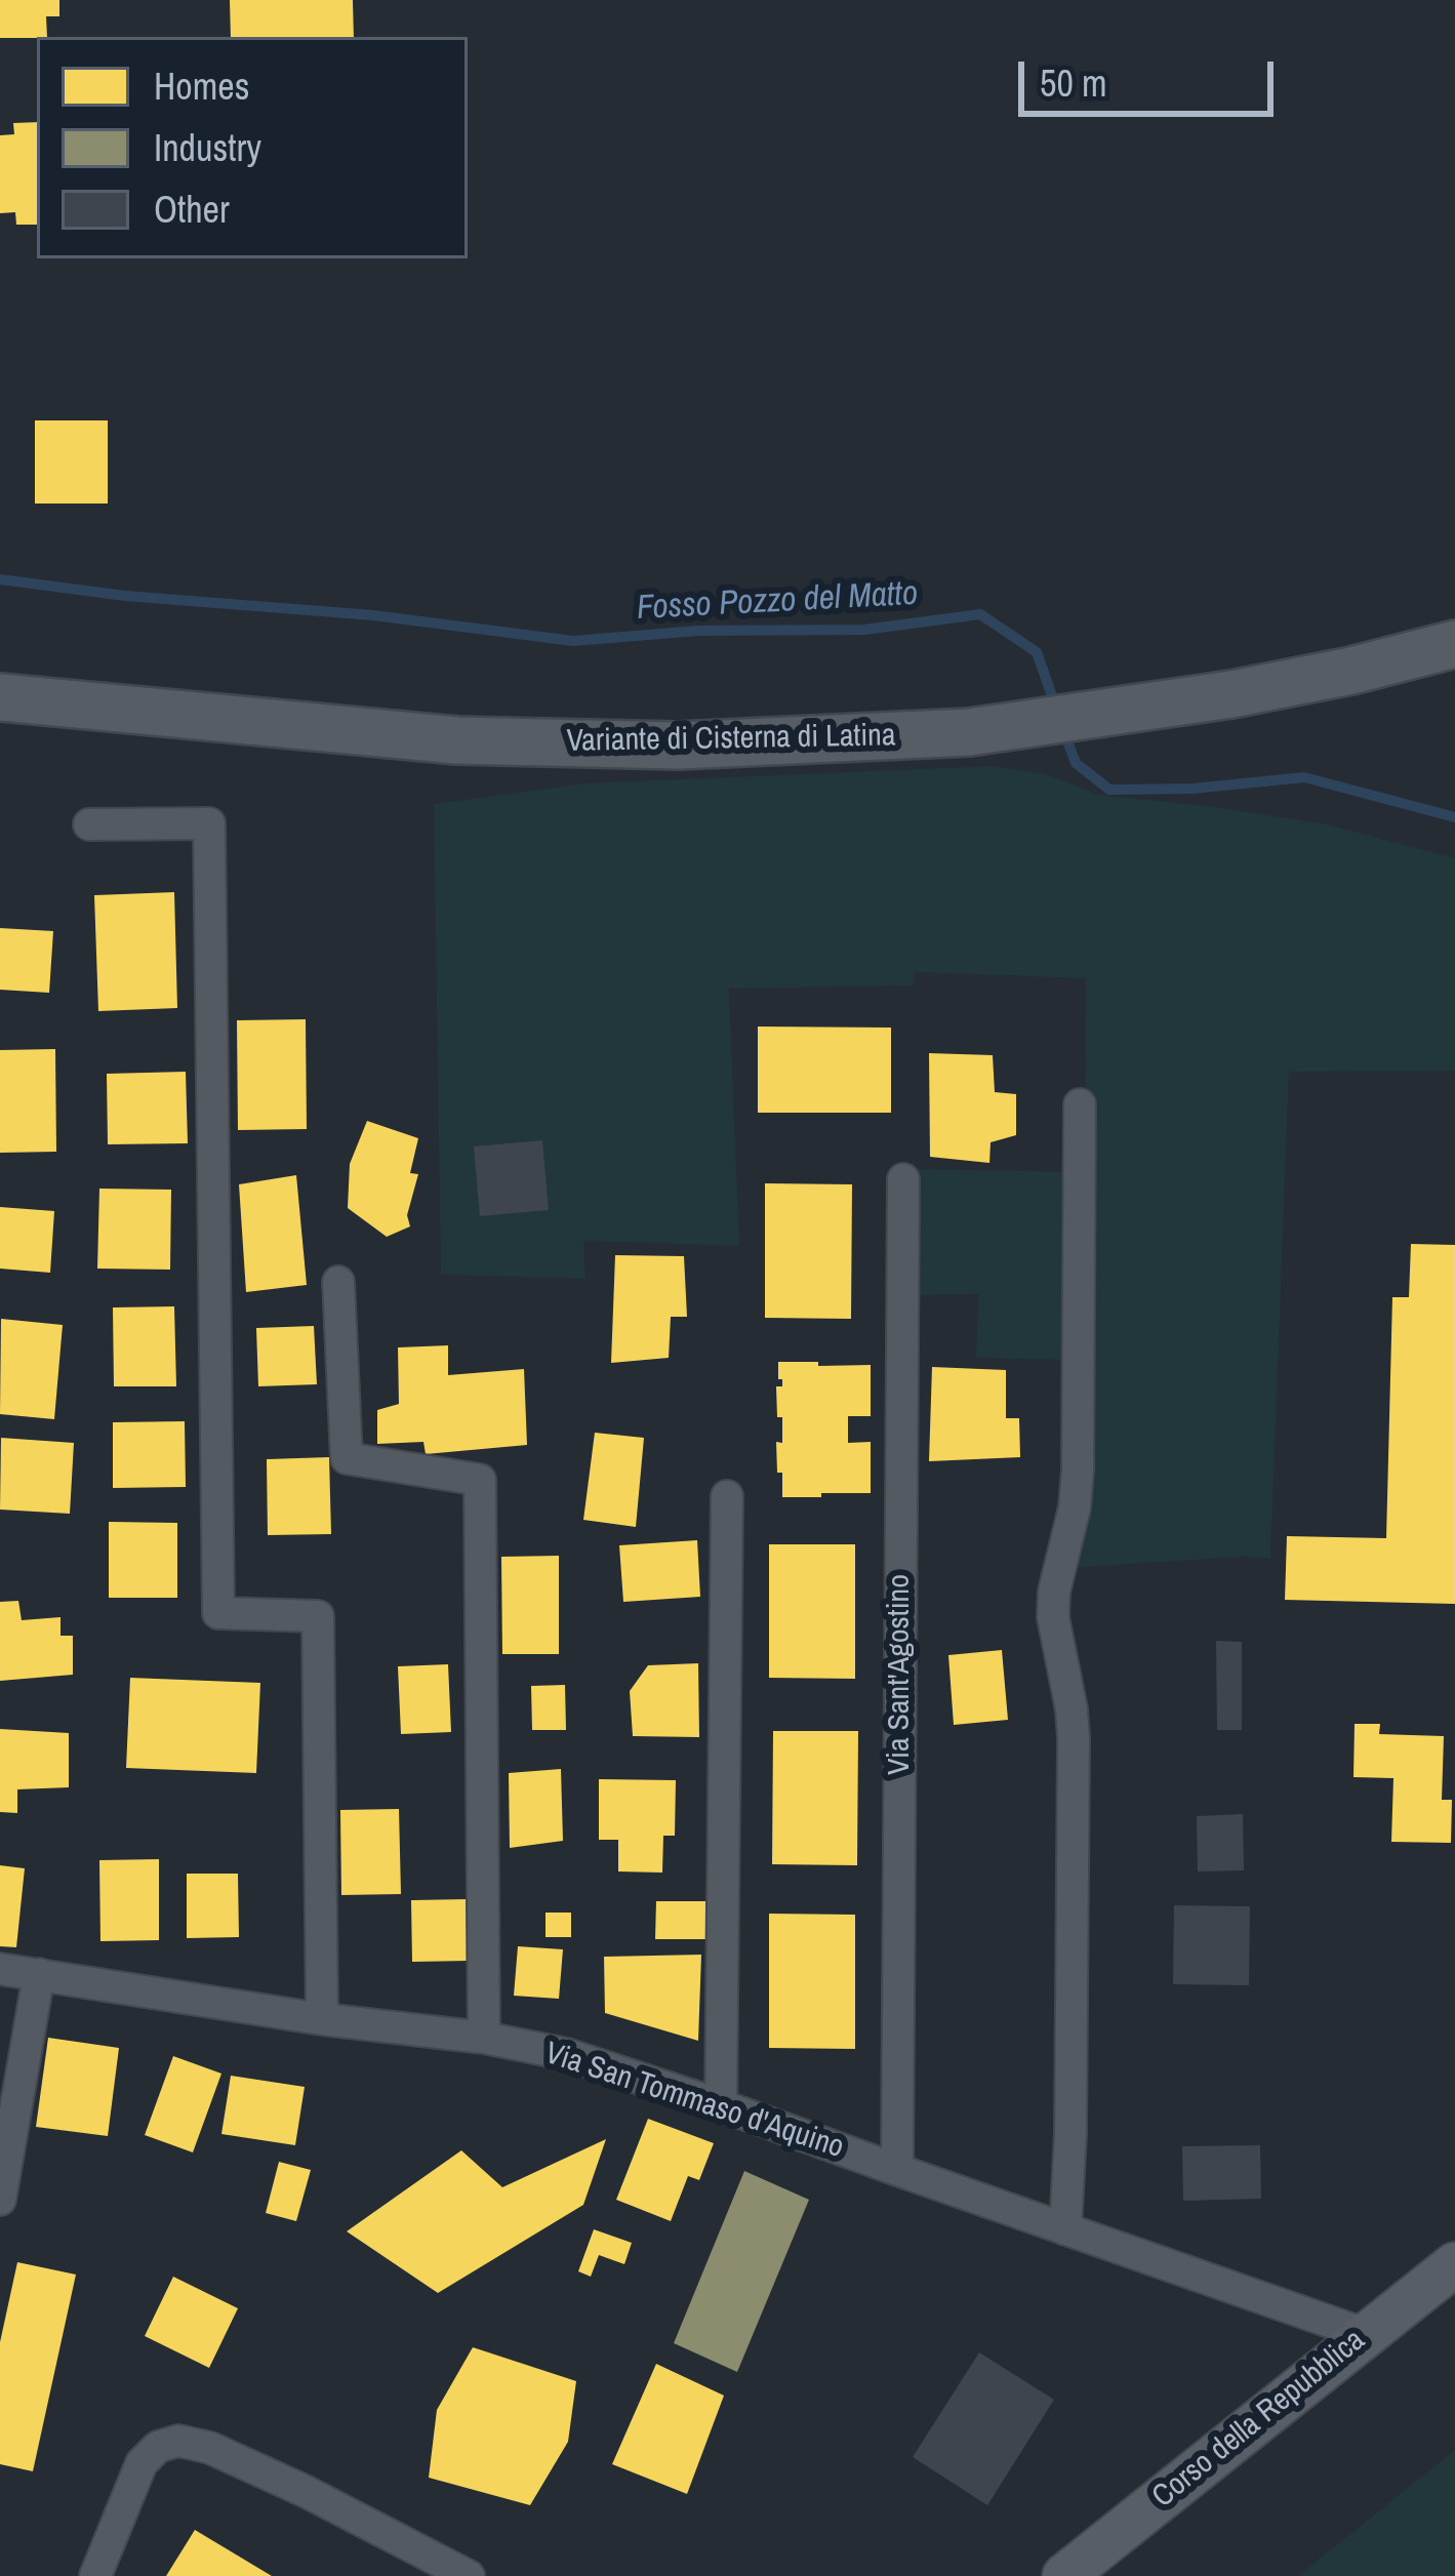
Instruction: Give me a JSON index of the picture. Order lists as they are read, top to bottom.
{
  "streets": {
    "main road": ["Variante di Cisterna di Latina"],
    "street": ["Via Sant'Agostino", "Via San Tommaso d'Aquino", "Corso della Repubblica"]
  },
  "crossings": [
    ["Via Sant'Agostino", "Via San Tommaso d'Aquino"],
    ["Via San Tommaso d'Aquino", "Corso della Repubblica"]
  ],
  "water": ["Fosso Pozzo del Matto"],
  "legend": ["Homes", "Industry", "Other"],
  "scale_bar": "50 m"
}
